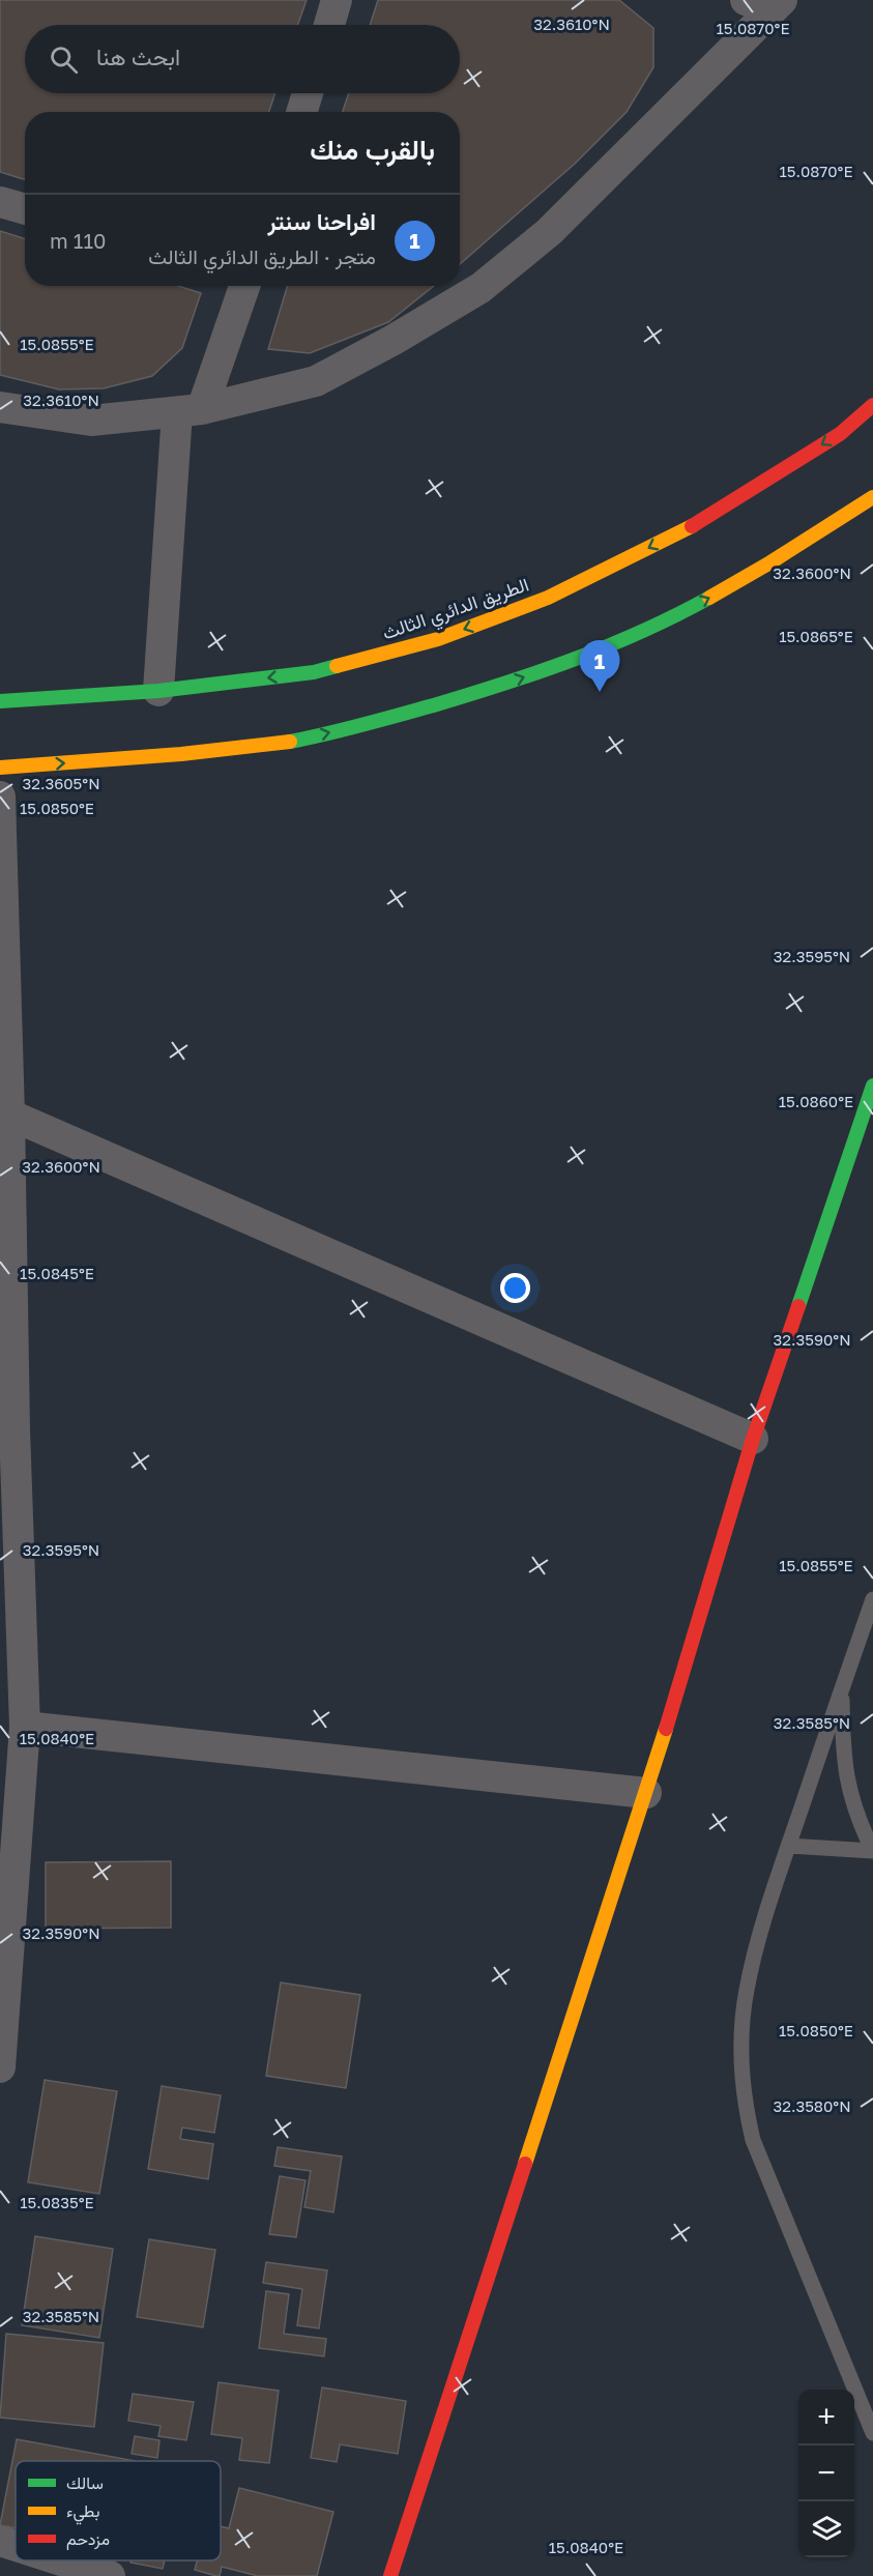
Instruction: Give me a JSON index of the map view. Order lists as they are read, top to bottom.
{
  "streets": {
    "main road": ["الطريق الدائري الثالث"]
  },
  "legend": ["سالك", "بطيء", "مزدحم"],
  "page": {
    "search": "ابحث هنا",
    "heading": "بالقرب منك",
    "list": [
      {
        "mark": "1",
        "name": "افراحنا سنتر",
        "note": "متجر · الطريق الدائري الثالث",
        "value": "110 m"
      }
    ],
    "pins": "1",
    "map_buttons": ["+", "−"]
  },
  "coordinates": [
    "32.3610°N",
    "15.0870°E",
    "15.0855°E",
    "32.3600°N",
    "15.0865°E",
    "32.3605°N",
    "15.0850°E",
    "32.3595°N",
    "15.0860°E",
    "15.0845°E",
    "32.3590°N",
    "32.3585°N",
    "15.0840°E",
    "32.3580°N",
    "15.0835°E"
  ]
}
